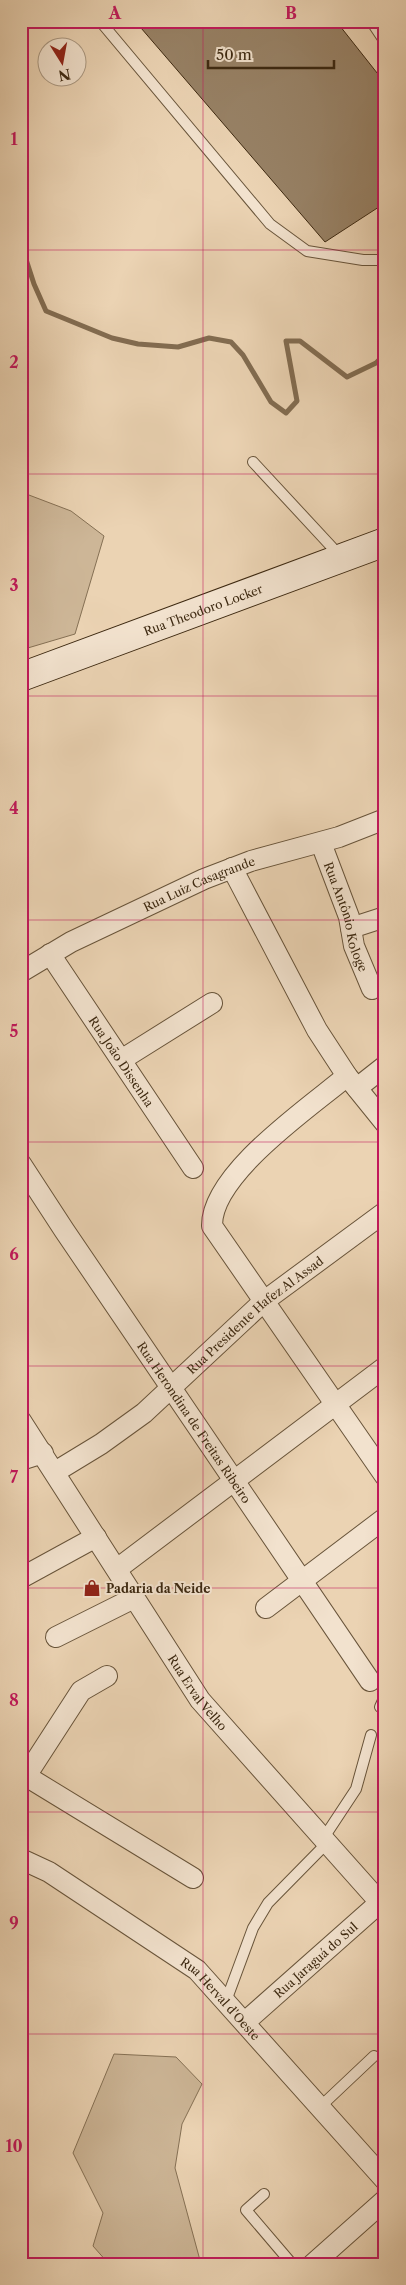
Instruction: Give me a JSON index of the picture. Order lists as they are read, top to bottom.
{
  "streets": {
    "main road": ["Rua Theodoro Locker"],
    "street": [
      "Rua Luiz Casagrande",
      "Rua Antônio Kologe",
      "Rua João Dissenha",
      "Rua Presidente Hafez Al Assad",
      "Rua Herondina de Freitas Ribeiro",
      "Rua Erval Velho",
      "Rua Jaraguá do Sul",
      "Rua Herval d'Oeste"
    ]
  },
  "crossings": [
    ["Rua Luiz Casagrande", "Rua Antônio Kologe"],
    ["Rua Luiz Casagrande", "Rua João Dissenha"],
    ["Rua Presidente Hafez Al Assad", "Rua Herondina de Freitas Ribeiro"],
    ["Rua Presidente Hafez Al Assad", "Rua Erval Velho"],
    ["Rua Erval Velho", "Rua Jaraguá do Sul"],
    ["Rua Jaraguá do Sul", "Rua Herval d'Oeste"]
  ],
  "places": {
    "shop": ["Padaria da Neide"]
  },
  "scale_bar": "50 m",
  "north": "bottom",
  "grid": {
    "columns": ["A", "B"],
    "rows": [
      "1",
      "2",
      "3",
      "4",
      "5",
      "6",
      "7",
      "8",
      "9",
      "10"
    ]
  }
}
